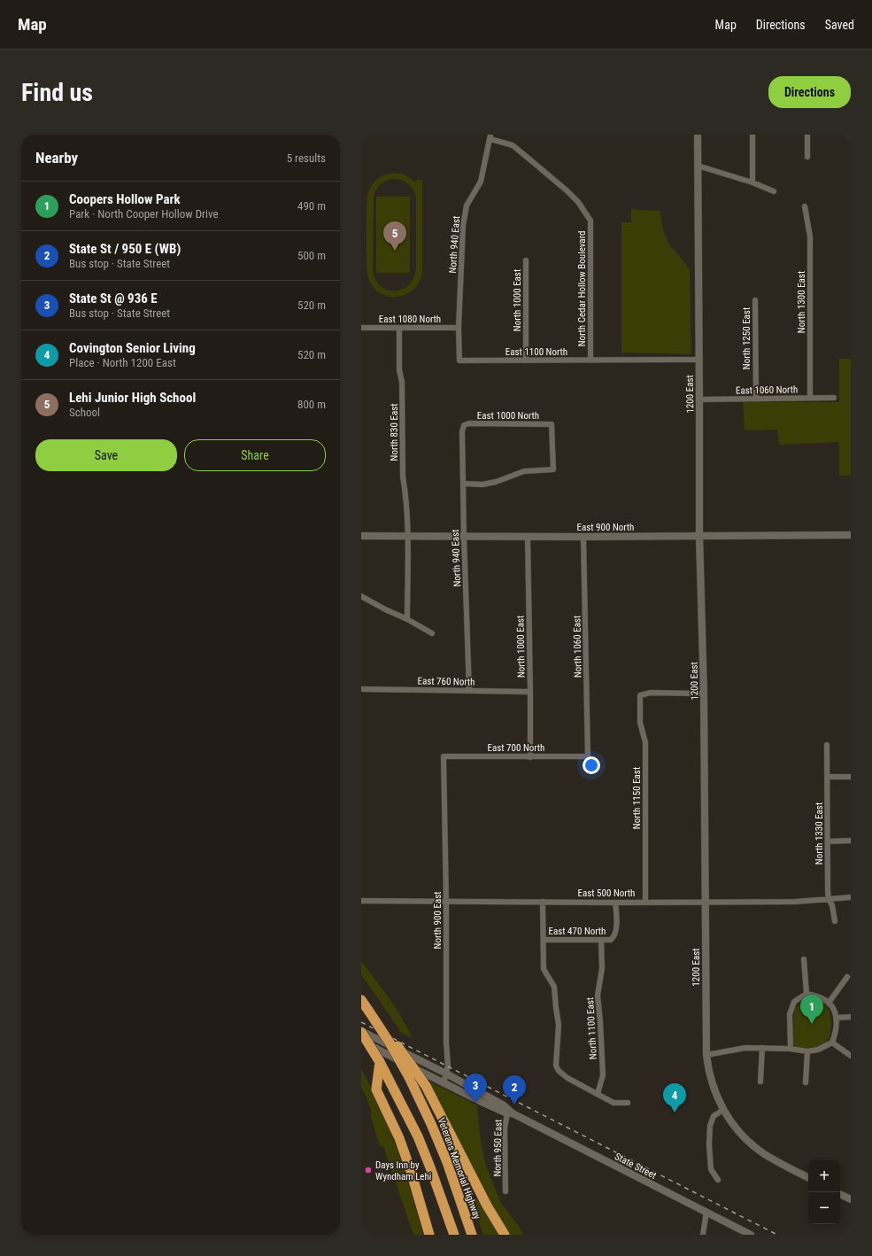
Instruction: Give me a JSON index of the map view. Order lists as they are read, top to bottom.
{
  "streets": {
    "highway": ["Veterans Memorial Highway"],
    "main road": ["1200 East", "East 900 North", "State Street"],
    "street": [
      "North 940 East",
      "North Cedar Hollow Boulevard",
      "North 1000 East",
      "North 1300 East",
      "East 1080 North",
      "North 1250 East",
      "East 1100 North",
      "East 1060 North",
      "East 1000 North",
      "North 830 East",
      "North 1060 East",
      "East 760 North",
      "East 700 North",
      "North 1150 East",
      "North 1330 East",
      "East 500 North",
      "North 900 East",
      "East 470 North",
      "North 1100 East",
      "North 950 East"
    ]
  },
  "crossings": [
    ["North 940 East", "North Cedar Hollow Boulevard"],
    ["North 940 East", "East 1080 North"],
    ["North 940 East", "East 1100 North"],
    ["North 940 East", "East 1000 North"],
    ["North 940 East", "East 900 North"],
    ["North 940 East", "East 760 North"],
    ["North Cedar Hollow Boulevard", "East 1100 North"],
    ["North 1000 East", "East 1100 North"],
    ["North 1000 East", "East 900 North"],
    ["North 1000 East", "East 760 North"],
    ["North 1000 East", "East 700 North"],
    ["North 1300 East", "East 1060 North"],
    ["East 1080 North", "North 830 East"],
    ["North 1250 East", "East 1060 North"],
    ["East 1100 North", "1200 East"],
    ["East 1060 North", "1200 East"],
    ["1200 East", "East 900 North"],
    ["1200 East", "North 1150 East"],
    ["1200 East", "East 500 North"],
    ["North 830 East", "East 900 North"],
    ["East 900 North", "North 1060 East"],
    ["North 1060 East", "East 700 North"],
    ["East 700 North", "North 900 East"],
    ["North 1150 East", "East 500 North"],
    ["North 1330 East", "East 500 North"],
    ["East 500 North", "North 900 East"],
    ["East 500 North", "East 470 North"],
    ["North 900 East", "State Street"],
    ["East 470 North", "North 1100 East"],
    ["North 950 East", "State Street"]
  ],
  "places": ["Days Inn by Wyndham Lehi"],
  "page": {
    "header": "Map",
    "nav": ["Map", "Directions", "Saved"],
    "buttons": [
      "Directions",
      ["Save", "Share"]
    ],
    "title": "Find us",
    "heading": ["Nearby", "5 results"],
    "list": [
      {
        "mark": "1",
        "name": "Coopers Hollow Park",
        "note": "Park · North Cooper Hollow Drive",
        "value": "490 m"
      },
      {
        "mark": "2",
        "name": "State St / 950 E (WB)",
        "note": "Bus stop · State Street",
        "value": "500 m"
      },
      {
        "mark": "3",
        "name": "State St @ 936 E",
        "note": "Bus stop · State Street",
        "value": "520 m"
      },
      {
        "mark": "4",
        "name": "Covington Senior Living",
        "note": "Place · North 1200 East",
        "value": "520 m"
      },
      {
        "mark": "5",
        "name": "Lehi Junior High School",
        "note": "School",
        "value": "800 m"
      }
    ],
    "pins": [
      "5",
      "1",
      "3",
      "2",
      "4"
    ],
    "map_buttons": ["+", "−"]
  }
}
